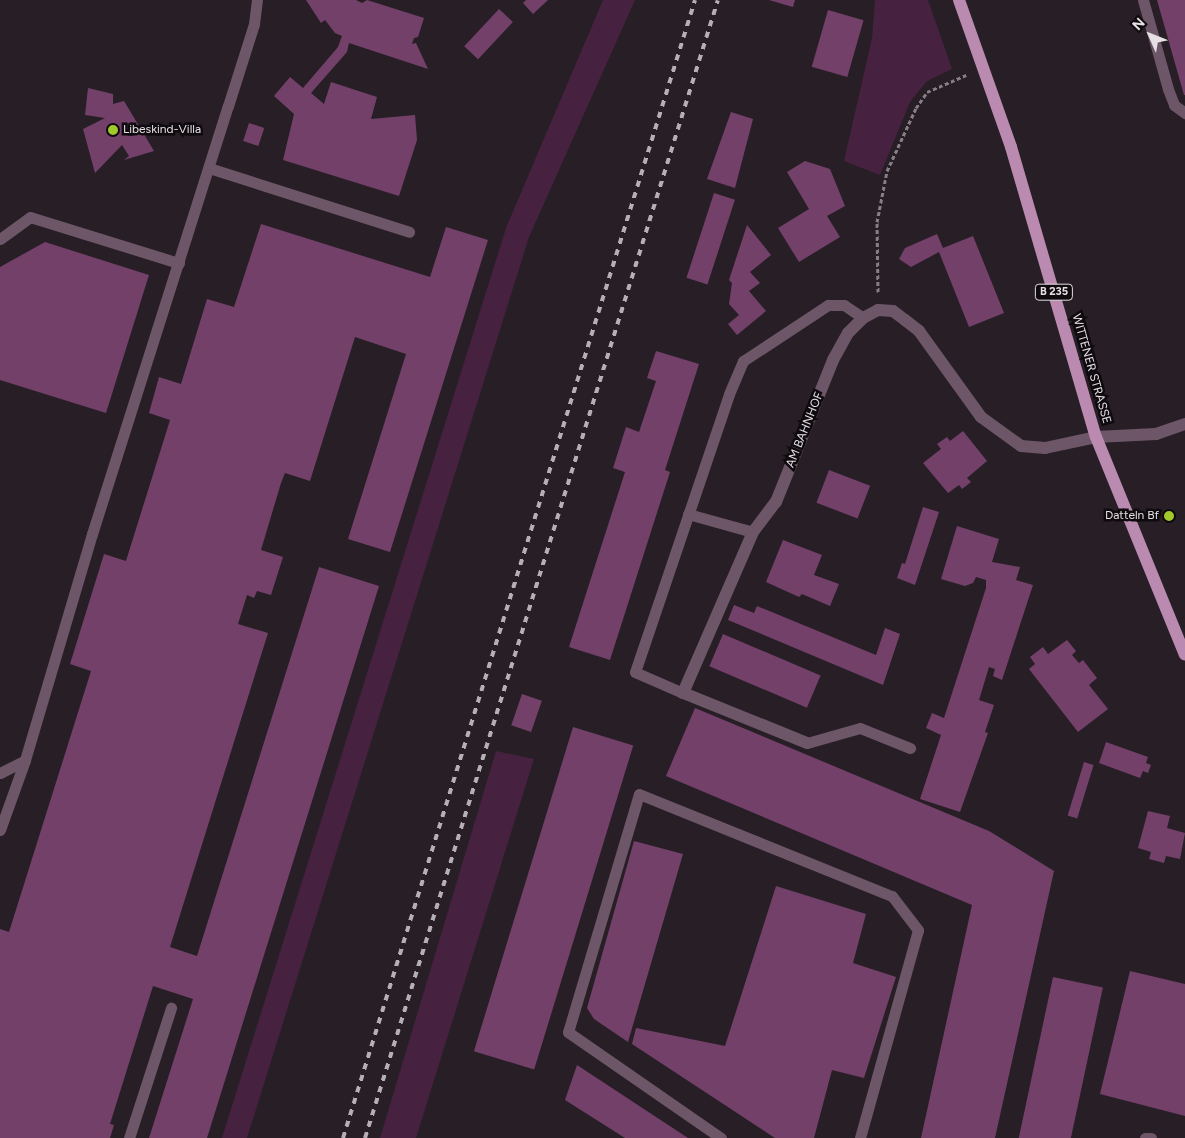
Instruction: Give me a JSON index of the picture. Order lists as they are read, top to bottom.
{
  "streets": {
    "main road": ["B 235", "WITTENER STRASSE"],
    "street": ["AM BAHNHOF"]
  },
  "places": ["Libeskind-Villa", "Datteln Bf"],
  "north": "top left"
}
